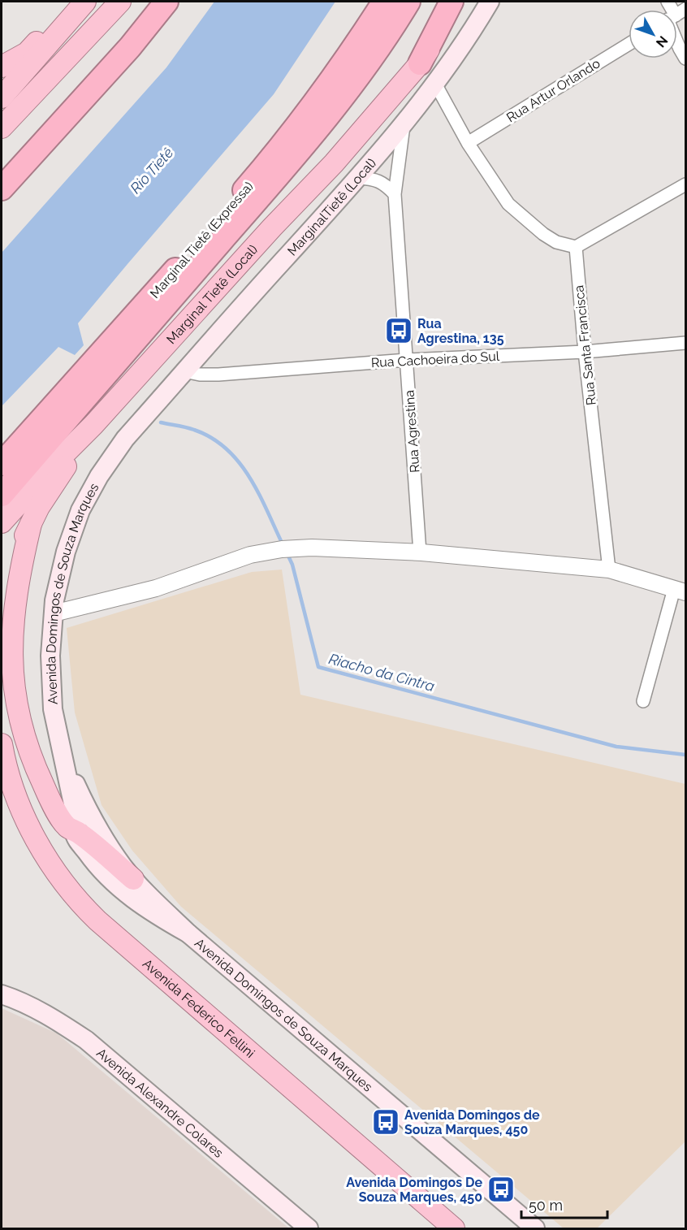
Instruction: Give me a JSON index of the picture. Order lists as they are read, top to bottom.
{
  "streets": {
    "highway": ["Marginal Tietê (Expressa)", "Marginal Tietê (Local)", "Avenida Federico Fellini"],
    "main road": ["MarginalTietê (Local)", "Avenida Domingos de Souza Marques", "Avenida Alexandre Colares"],
    "street": [
      "Rua Artur Orlando",
      "Rua Santa Francisca",
      "Rua Cachoeira do Sul",
      "Rua Agrestina"
    ]
  },
  "crossings": [
    ["MarginalTietê (Local)", "Rua Cachoeira do Sul"],
    ["MarginalTietê (Local)", "Rua Agrestina"],
    ["MarginalTietê (Local)", "Avenida Domingos de Souza Marques"],
    ["Rua Santa Francisca", "Rua Cachoeira do Sul"],
    ["Rua Cachoeira do Sul", "Rua Agrestina"]
  ],
  "water": ["Rio Tietê", "Riacho da Cintra"],
  "places": {
    "bus stop": ["Rua Agrestina, 135", "Avenida Domingos de Souza Marques, 450", "Avenida Domingos De Souza Marques, 450"]
  },
  "scale_bar": "50 m",
  "north": "bottom right"
}
